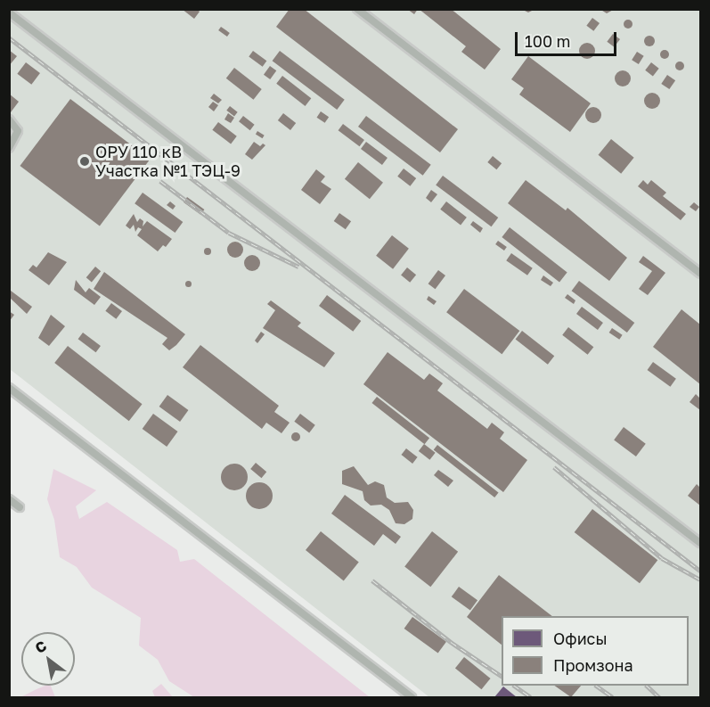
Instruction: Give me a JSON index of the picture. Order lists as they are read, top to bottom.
{
  "places": ["ОРУ 110 кВ Участка №1 ТЭЦ-9"],
  "legend": ["Офисы", "Промзона"],
  "scale_bar": "100 m",
  "north": "top left"
}
